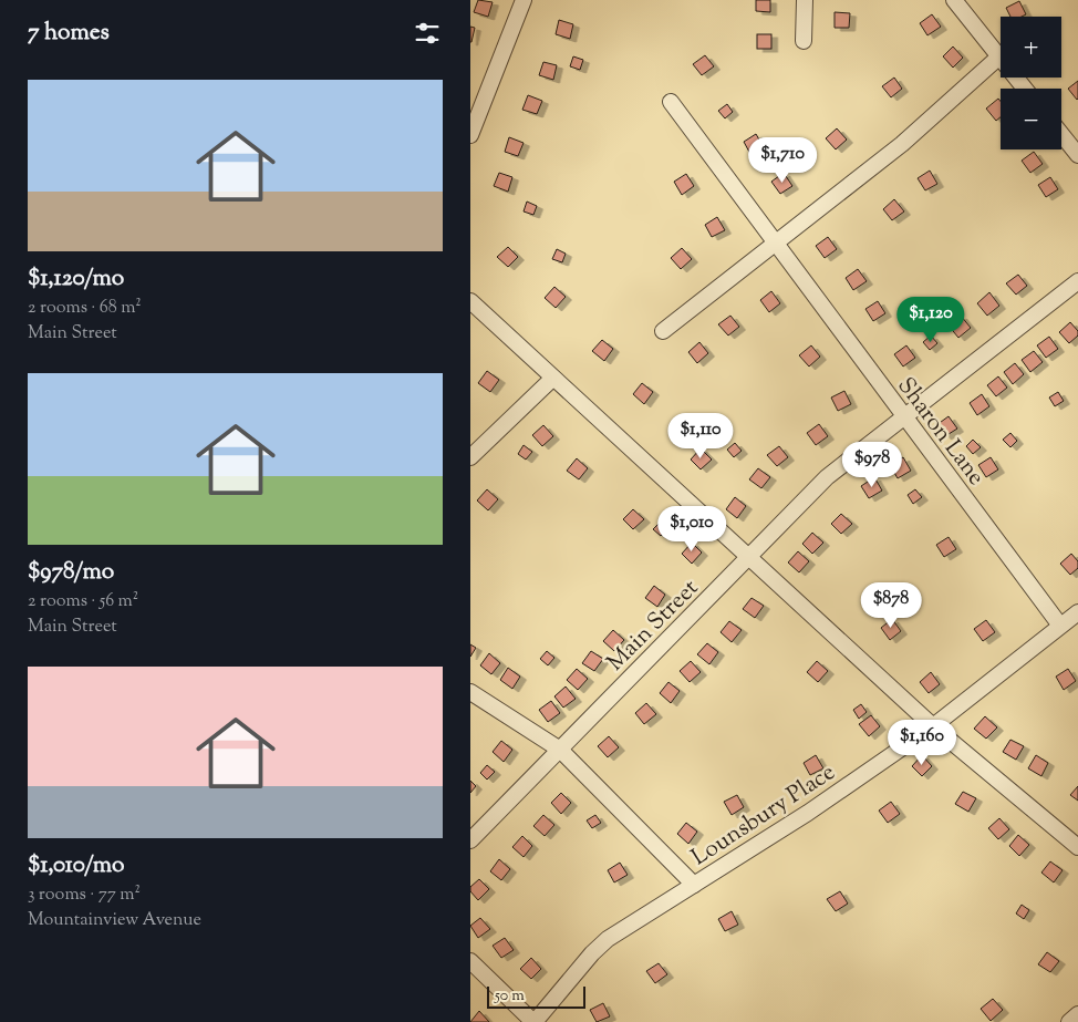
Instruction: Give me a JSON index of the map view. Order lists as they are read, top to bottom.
{
  "streets": {
    "street": ["Sharon Lane", "Main Street", "Lounsbury Place"]
  },
  "crossings": [
    ["Sharon Lane", "Main Street"],
    ["Sharon Lane", "Lounsbury Place"]
  ],
  "scale_bar": "50 m",
  "page": {
    "heading": "7 homes",
    "map_buttons": ["+", "−"],
    "list": [
      {
        "name": "$1,120/mo",
        "note": "2 rooms · 68 m² · Main Street"
      },
      {
        "name": "$978/mo",
        "note": "2 rooms · 56 m² · Main Street"
      },
      {
        "name": "$1,010/mo",
        "note": "3 rooms · 77 m² · Mountainview Avenue"
      }
    ],
    "price": [
      "$1,710",
      "$1,120",
      "$1,110",
      "$978",
      "$1,010",
      "$878",
      "$1,160"
    ],
    "scale": "50 m"
  }
}
